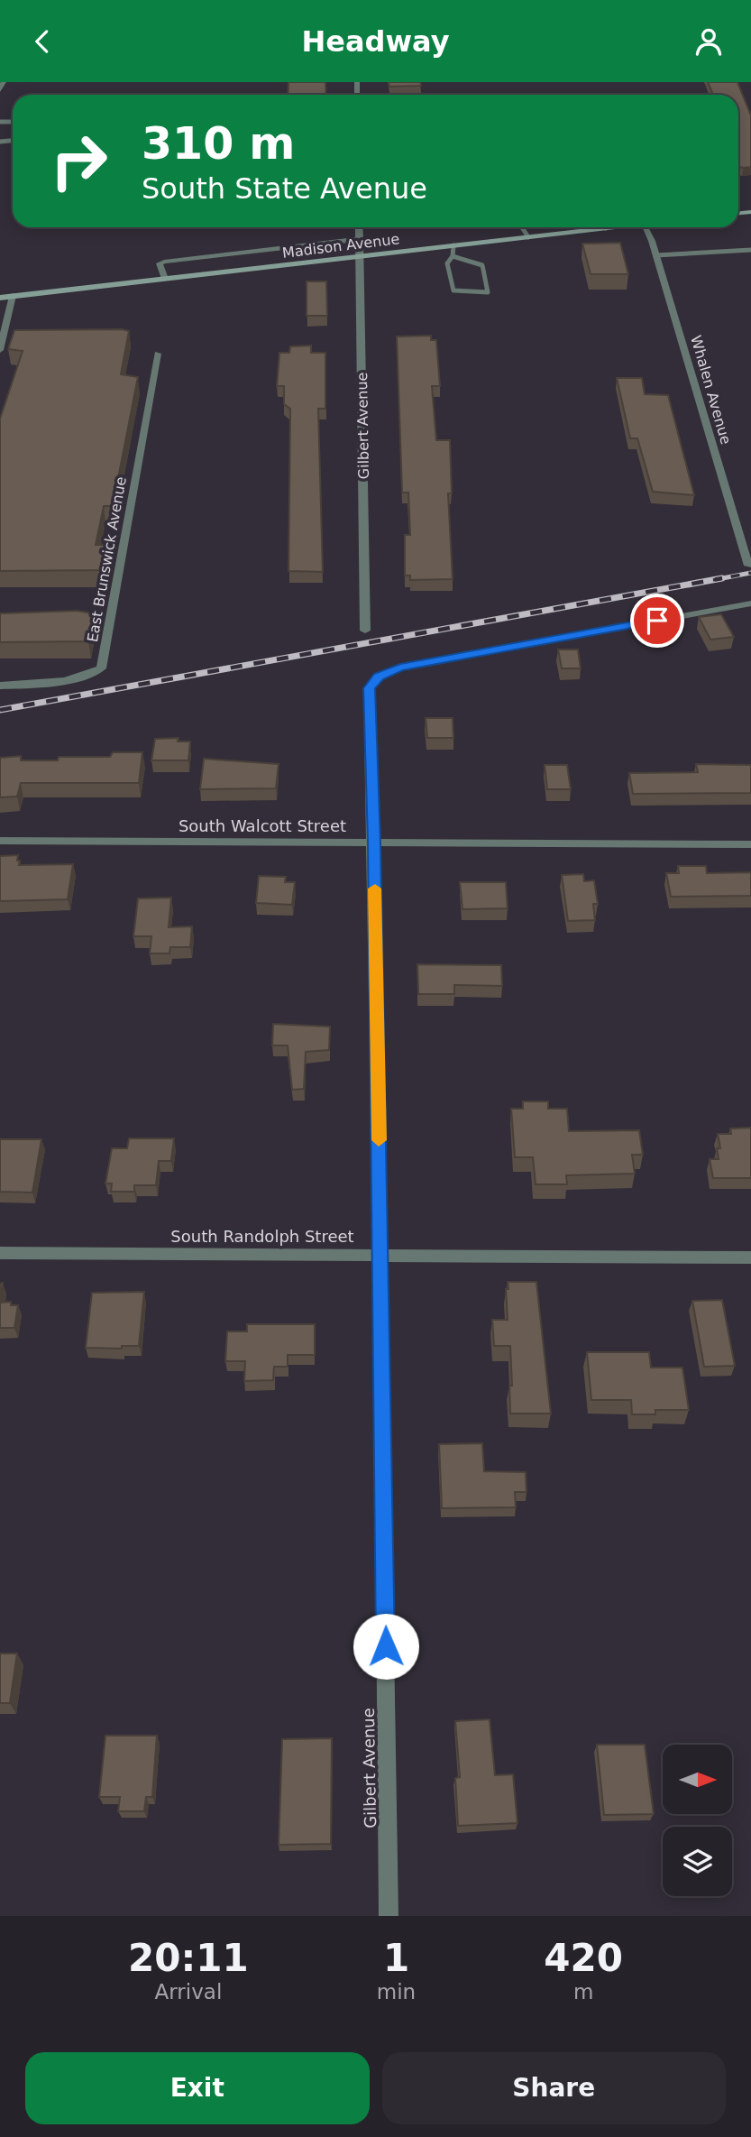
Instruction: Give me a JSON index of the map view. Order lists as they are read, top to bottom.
{
  "streets": {
    "main road": ["Madison Avenue"],
    "street": [
      "Whalen Avenue",
      "Gilbert Avenue",
      "East Brunswick Avenue",
      "South Walcott Street",
      "South Randolph Street"
    ]
  },
  "crossings": [
    ["Madison Avenue", "Gilbert Avenue"],
    ["Gilbert Avenue", "South Walcott Street"],
    ["Gilbert Avenue", "South Randolph Street"]
  ],
  "north": "right",
  "page": {
    "header": "Headway",
    "turn": ["310 m", "South State Avenue"],
    "eta": [
      "20:11",
      "Arrival",
      "1",
      "min",
      "420",
      "m"
    ],
    "buttons": ["Exit", "Share"]
  }
}
